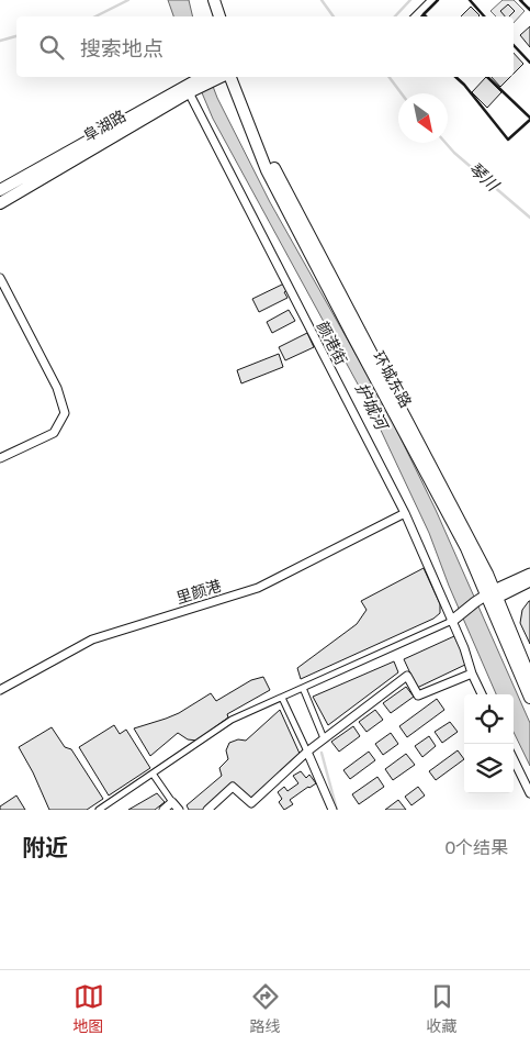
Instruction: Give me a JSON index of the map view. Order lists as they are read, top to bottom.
{
  "streets": {
    "main road": ["阜湖路", "环城东路"],
    "street": ["颜港街", "里颜港"]
  },
  "crossings": [
    ["阜湖路", "颜港街"],
    ["颜港街", "里颜港"]
  ],
  "water": ["琴川", "护城河"],
  "north": "bottom right",
  "page": {
    "search": "搜索地点",
    "heading": ["附近", "0个结果"],
    "nav": ["地图", "路线", "收藏"]
  }
}
